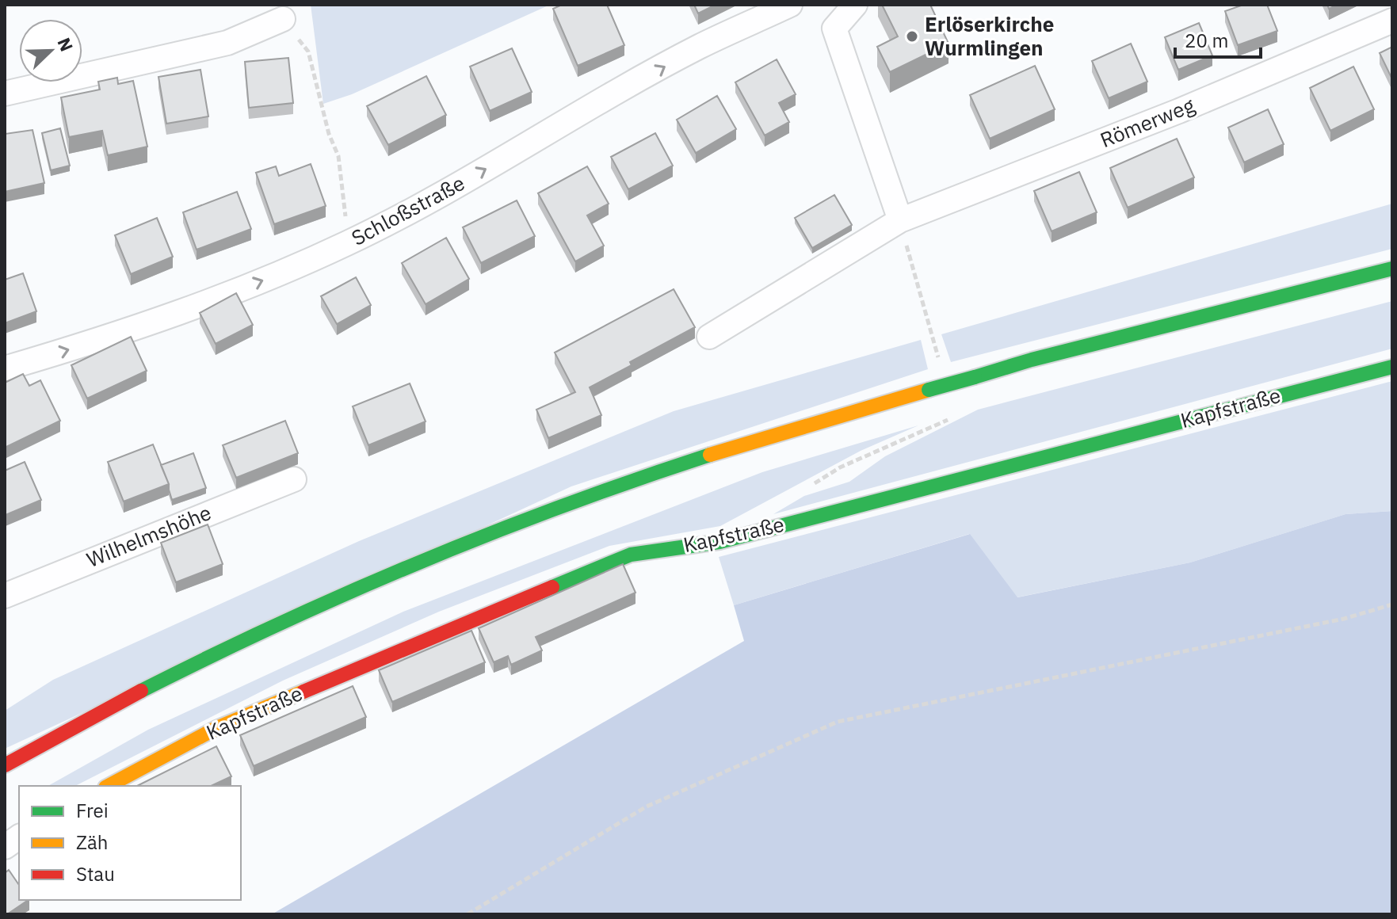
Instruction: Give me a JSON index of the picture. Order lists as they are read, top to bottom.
{
  "streets": {
    "main road": ["Kapfstraße"],
    "street": ["Römerweg", "Schloßstraße", "Wilhelmshöhe"]
  },
  "one_way": ["Schloßstraße"],
  "places": ["Erlöserkirche Wurmlingen"],
  "legend": ["Frei", "Zäh", "Stau"],
  "scale_bar": "20 m",
  "north": "top right"
}
